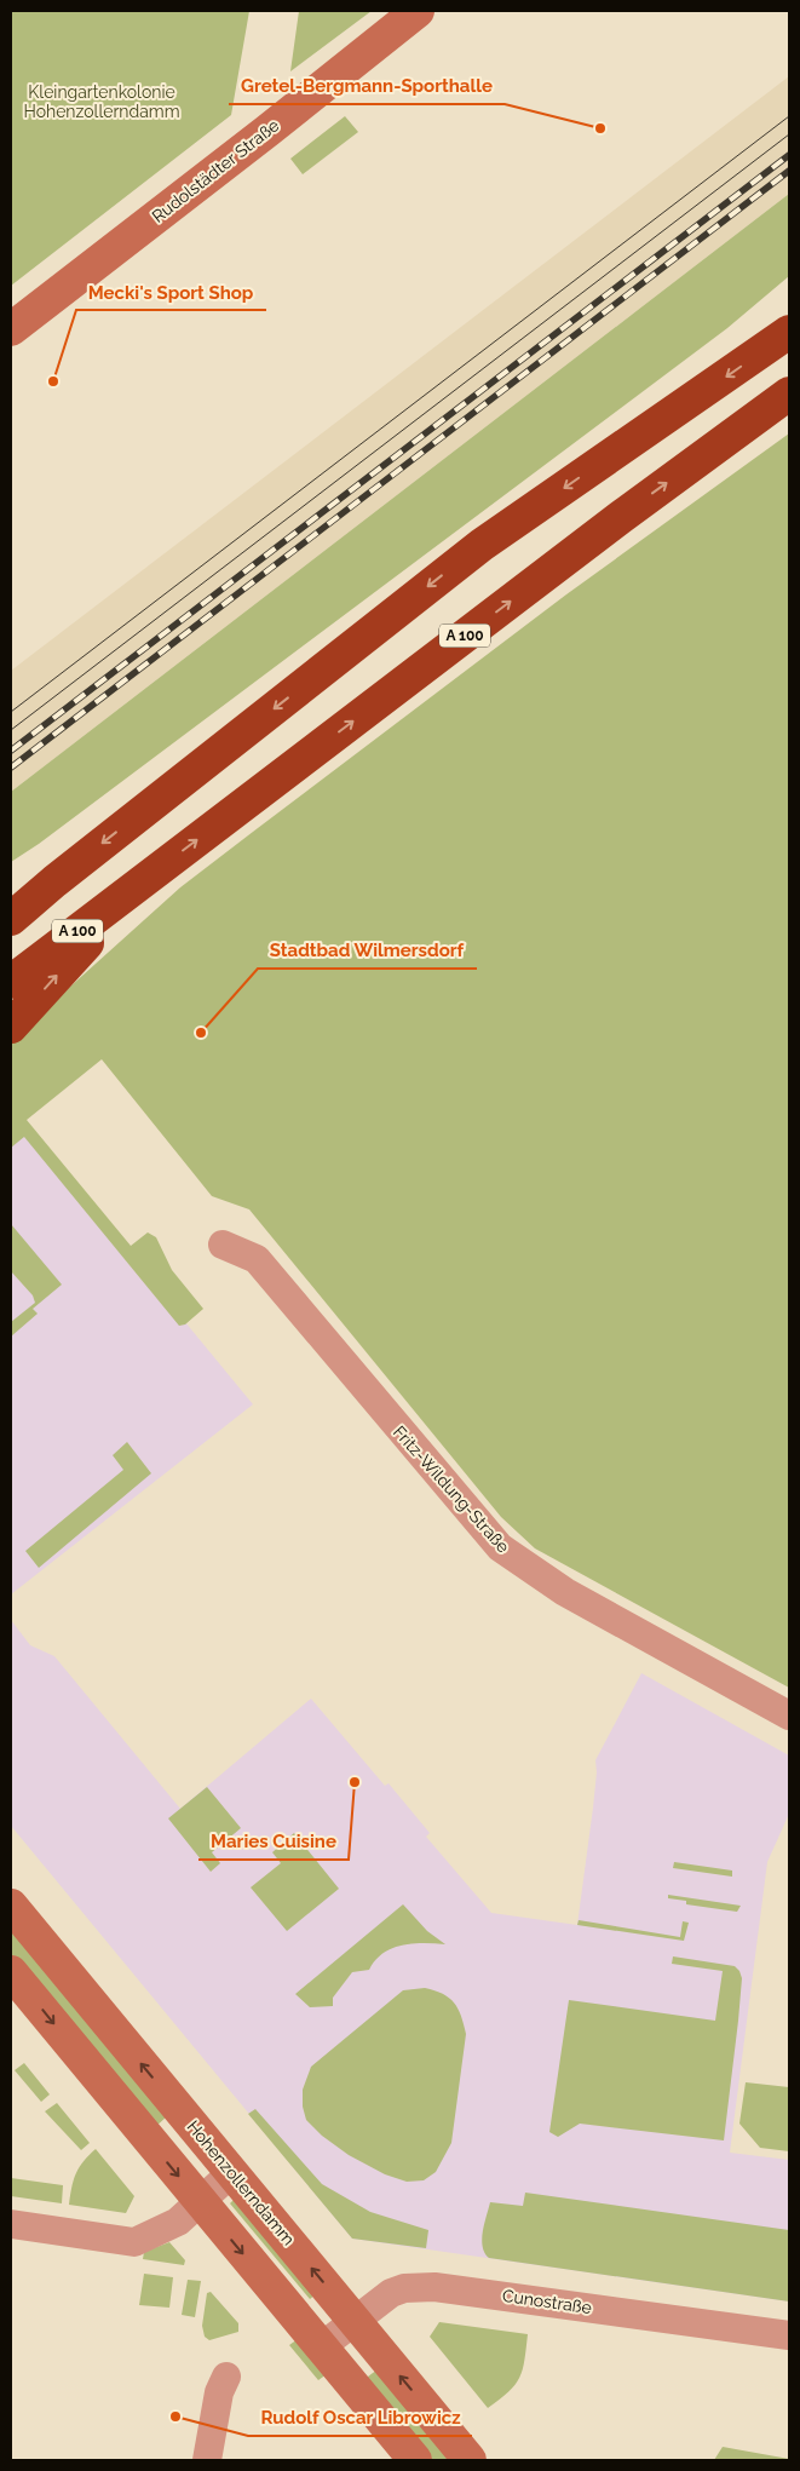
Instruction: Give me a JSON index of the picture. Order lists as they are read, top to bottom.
{
  "streets": {
    "highway": ["A 100"],
    "main road": ["Rudolstädter Straße", "Hohenzollerndamm"],
    "street": ["Fritz-Wildung-Straße", "Cunostraße"]
  },
  "crossings": [
    ["Hohenzollerndamm", "Cunostraße"]
  ],
  "parks": ["Kleingartenkolonie Hohenzollerndamm"],
  "places": [
    "Gretel-Bergmann-Sporthalle",
    "Mecki's Sport Shop",
    "Stadtbad Wilmersdorf",
    "Maries Cuisine",
    "Rudolf Oscar Librowicz"
  ]
}
